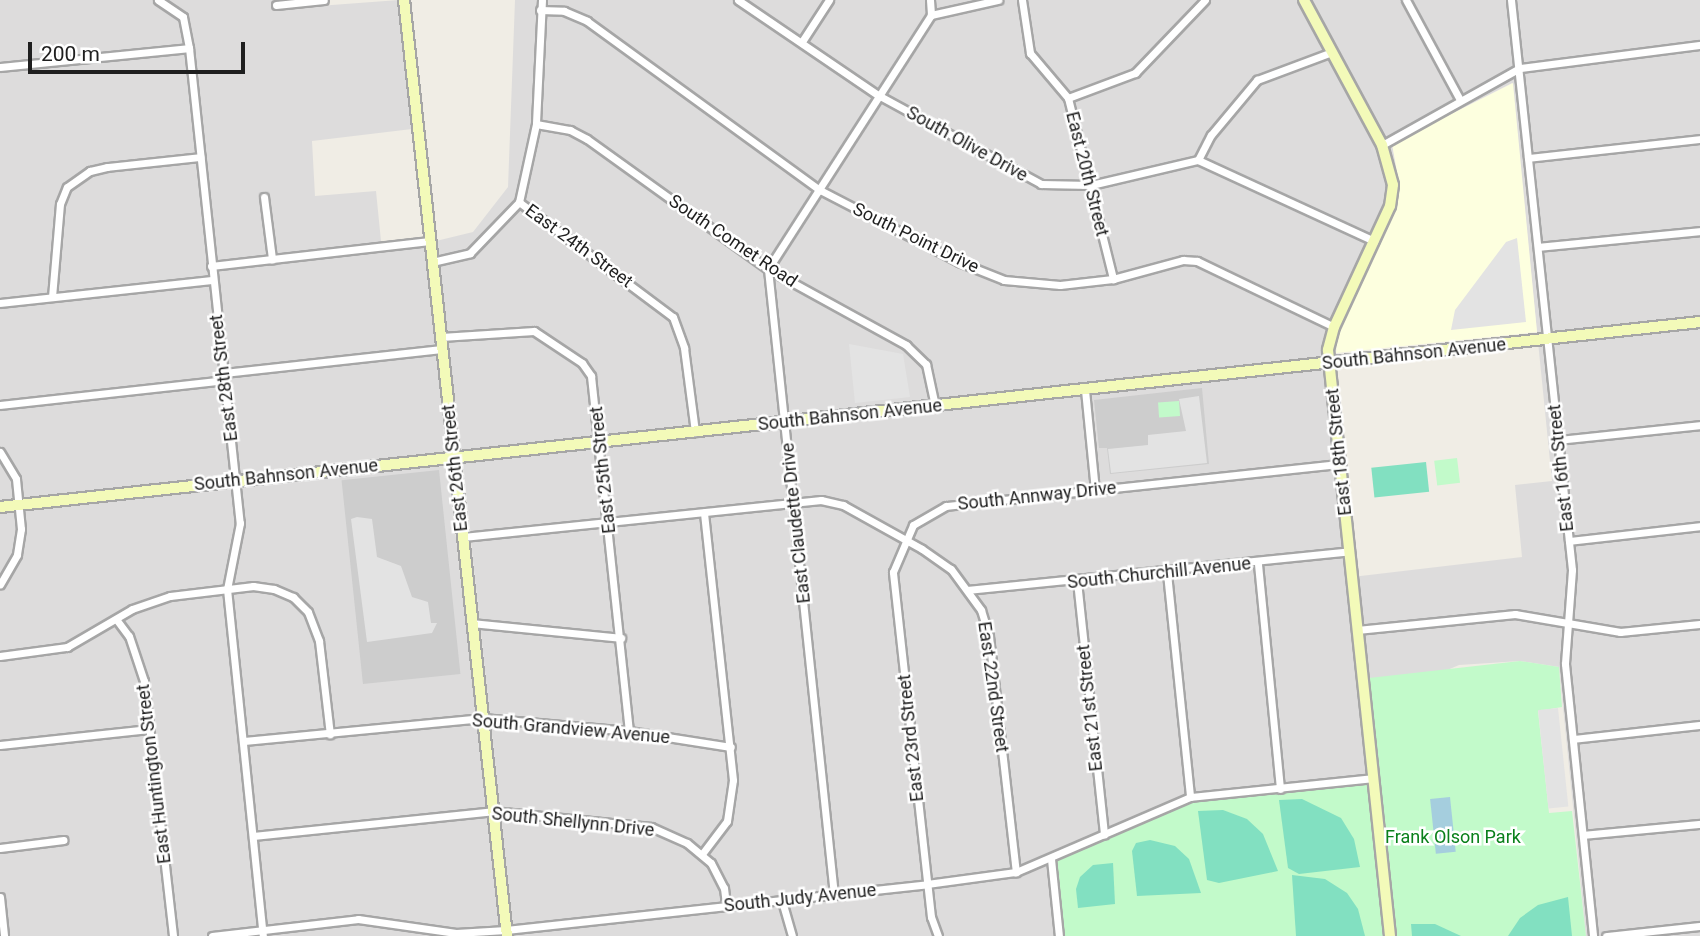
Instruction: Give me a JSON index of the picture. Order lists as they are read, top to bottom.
{
  "streets": {
    "street": [
      "South Olive Drive",
      "East 20th Street",
      "South Point Drive",
      "South Comet Road",
      "East 24th Street",
      "South Bahnson Avenue",
      "East 28th Street",
      "East 18th Street",
      "East 26th Street",
      "East 16th Street",
      "East 25th Street",
      "South Annway Drive",
      "East Claudette Drive",
      "South Churchill Avenue",
      "East 22nd Street",
      "East 21st Street",
      "South Grandview Avenue",
      "East 23rd Street",
      "East Huntington Street",
      "South Shellynn Drive",
      "South Judy Avenue"
    ]
  },
  "crossings": [
    ["South Olive Drive", "East 20th Street"],
    ["East 20th Street", "South Point Drive"],
    ["South Point Drive", "East 24th Street"],
    ["South Point Drive", "East 18th Street"],
    ["South Comet Road", "East 24th Street"],
    ["South Comet Road", "South Bahnson Avenue"],
    ["South Comet Road", "East Claudette Drive"],
    ["East 24th Street", "South Bahnson Avenue"],
    ["South Bahnson Avenue", "East 28th Street"],
    ["South Bahnson Avenue", "East 18th Street"],
    ["South Bahnson Avenue", "East 26th Street"],
    ["South Bahnson Avenue", "East 16th Street"],
    ["South Bahnson Avenue", "East 25th Street"],
    ["South Bahnson Avenue", "East Claudette Drive"],
    ["East 28th Street", "South Grandview Avenue"],
    ["East 28th Street", "South Shellynn Drive"],
    ["East 28th Street", "South Judy Avenue"],
    ["East 18th Street", "South Annway Drive"],
    ["East 18th Street", "South Churchill Avenue"],
    ["East 18th Street", "South Judy Avenue"],
    ["East 26th Street", "East 25th Street"],
    ["East 26th Street", "South Grandview Avenue"],
    ["East 26th Street", "South Shellynn Drive"],
    ["East 26th Street", "South Judy Avenue"],
    ["East 25th Street", "South Grandview Avenue"],
    ["South Annway Drive", "East 22nd Street"],
    ["South Annway Drive", "East 23rd Street"],
    ["East Claudette Drive", "South Judy Avenue"],
    ["South Churchill Avenue", "East 22nd Street"],
    ["South Churchill Avenue", "East 21st Street"],
    ["East 22nd Street", "East 23rd Street"],
    ["East 22nd Street", "South Judy Avenue"],
    ["East 21st Street", "South Judy Avenue"],
    ["East 23rd Street", "South Judy Avenue"],
    ["South Shellynn Drive", "South Judy Avenue"]
  ],
  "parks": ["Frank Olson Park"],
  "scale_bar": "200 m"
}
